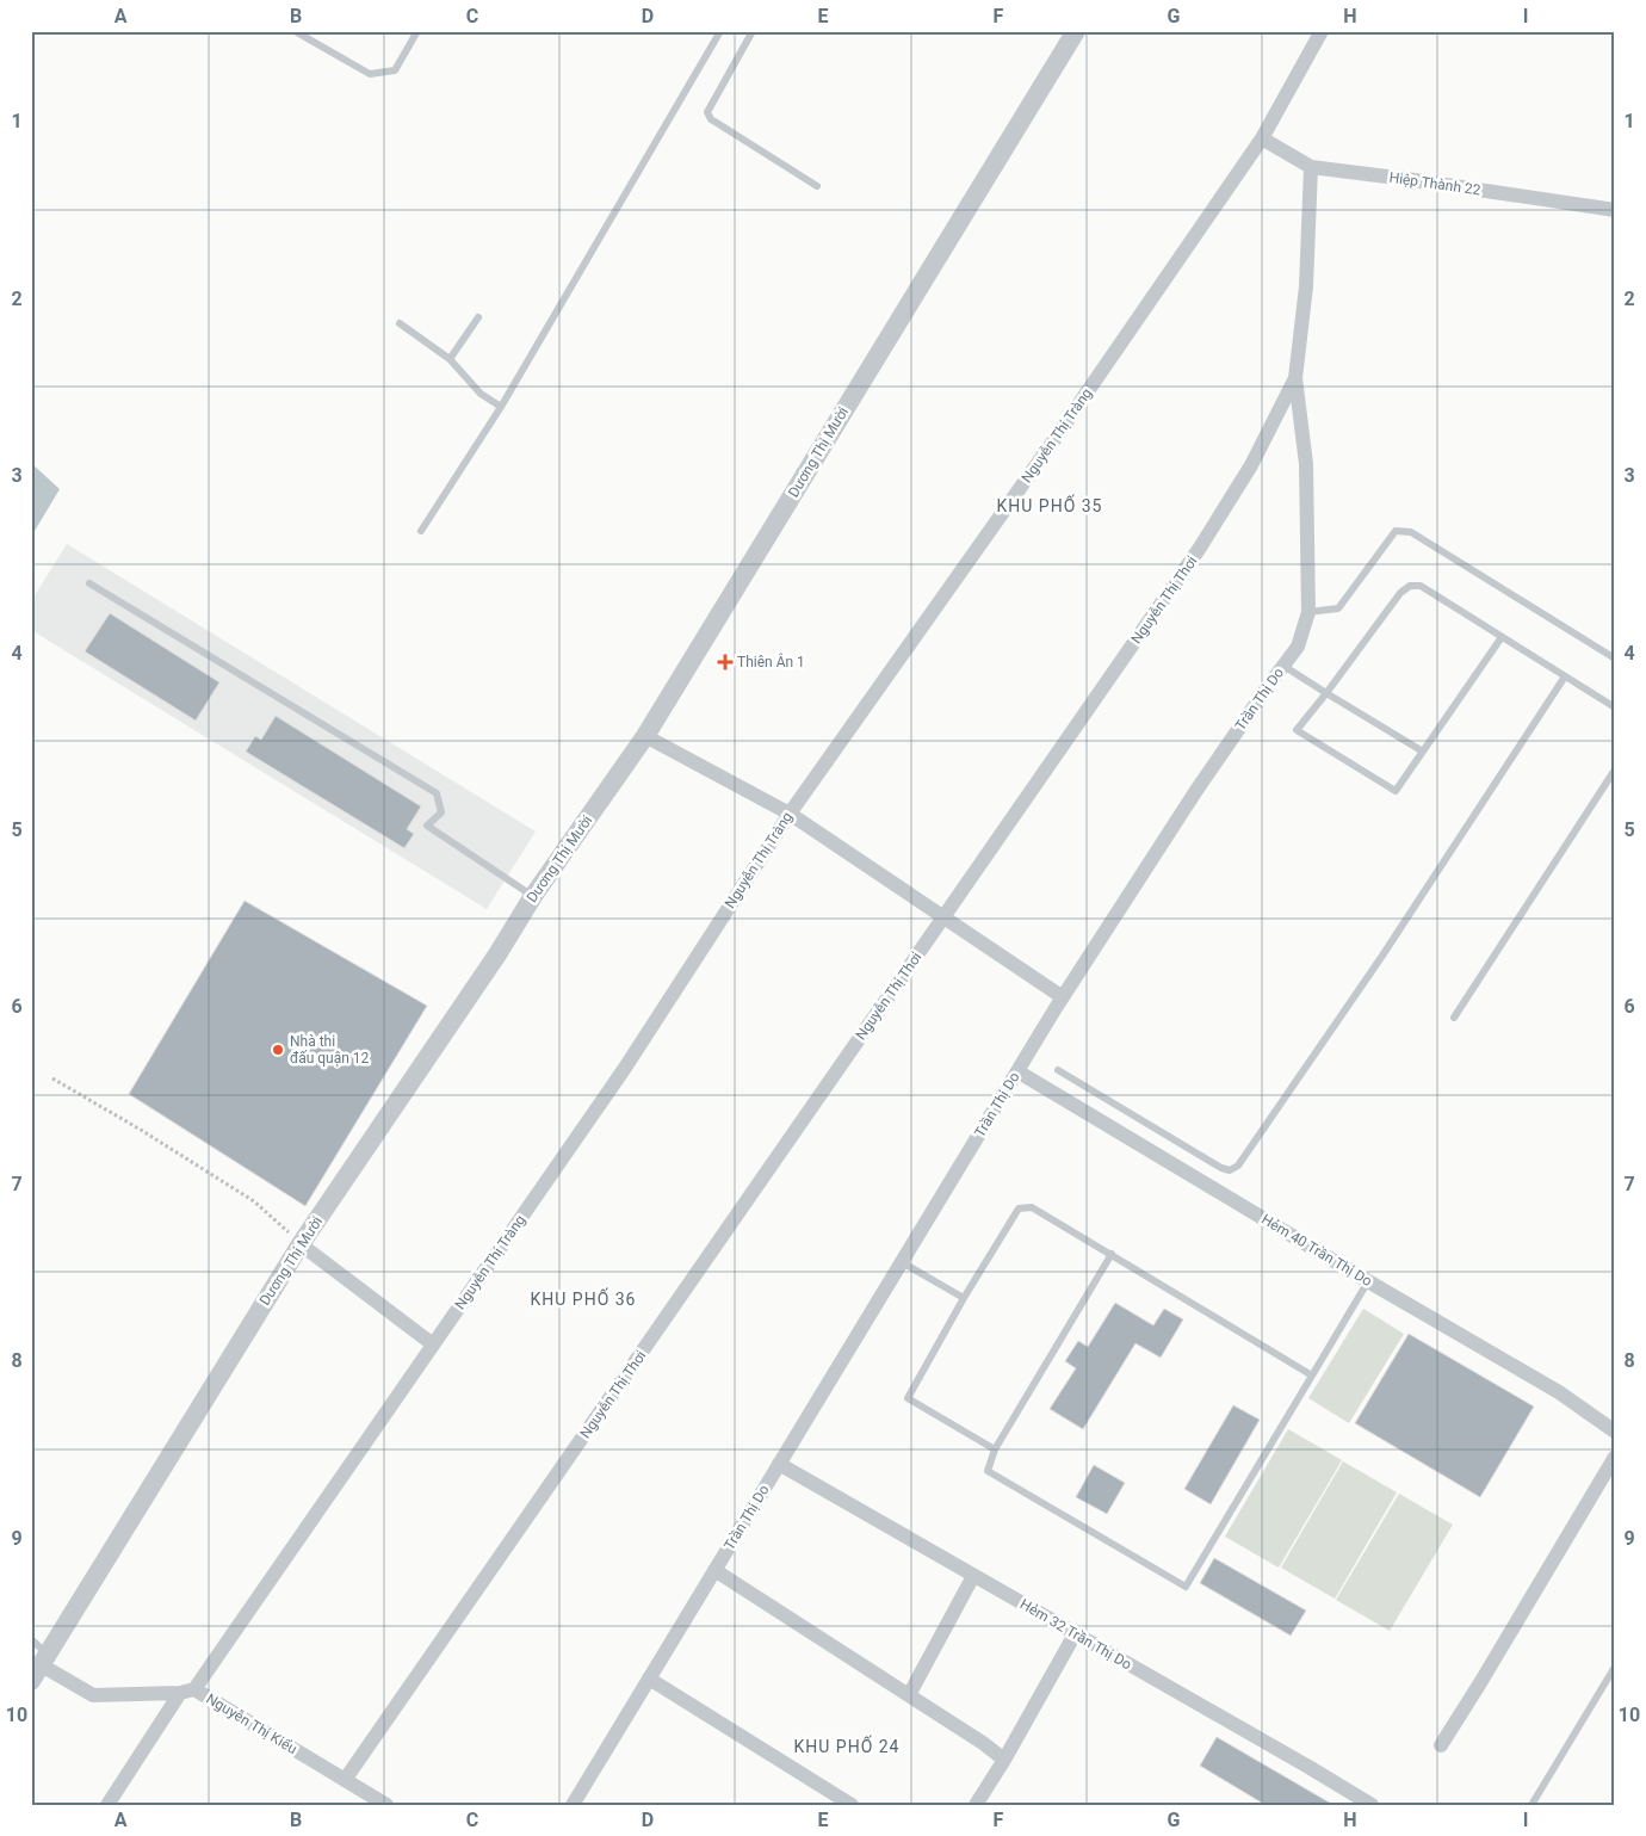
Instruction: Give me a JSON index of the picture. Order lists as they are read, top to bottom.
{
  "streets": {
    "street": [
      "Hiệp Thành 22",
      "Nguyễn Thị Tràng",
      "Dương Thị Mười",
      "Nguyễn Thị Thơi",
      "Trần Thị Do",
      "Hẻm 40 Trần Thị Do",
      "Hẻm 32 Trần Thị Do",
      "Nguyễn Thị Kiểu"
    ]
  },
  "crossings": [
    ["Hiệp Thành 22", "Nguyễn Thị Tràng"],
    ["Hiệp Thành 22", "Nguyễn Thị Thơi"],
    ["Nguyễn Thị Tràng", "Nguyễn Thị Kiểu"],
    ["Nguyễn Thị Thơi", "Trần Thị Do"],
    ["Nguyễn Thị Thơi", "Nguyễn Thị Kiểu"],
    ["Trần Thị Do", "Hẻm 40 Trần Thị Do"],
    ["Trần Thị Do", "Hẻm 32 Trần Thị Do"]
  ],
  "districts": ["KHU PHỐ 35", "KHU PHỐ 36", "KHU PHỐ 24"],
  "places": {
    "health": ["Thiên Ân 1"],
    "other": ["Nhà thi đấu quận 12"]
  },
  "grid": {
    "columns": [
      "A",
      "B",
      "C",
      "D",
      "E",
      "F",
      "G",
      "H",
      "I"
    ],
    "rows": [
      "1",
      "2",
      "3",
      "4",
      "5",
      "6",
      "7",
      "8",
      "9",
      "10"
    ]
  }
}
